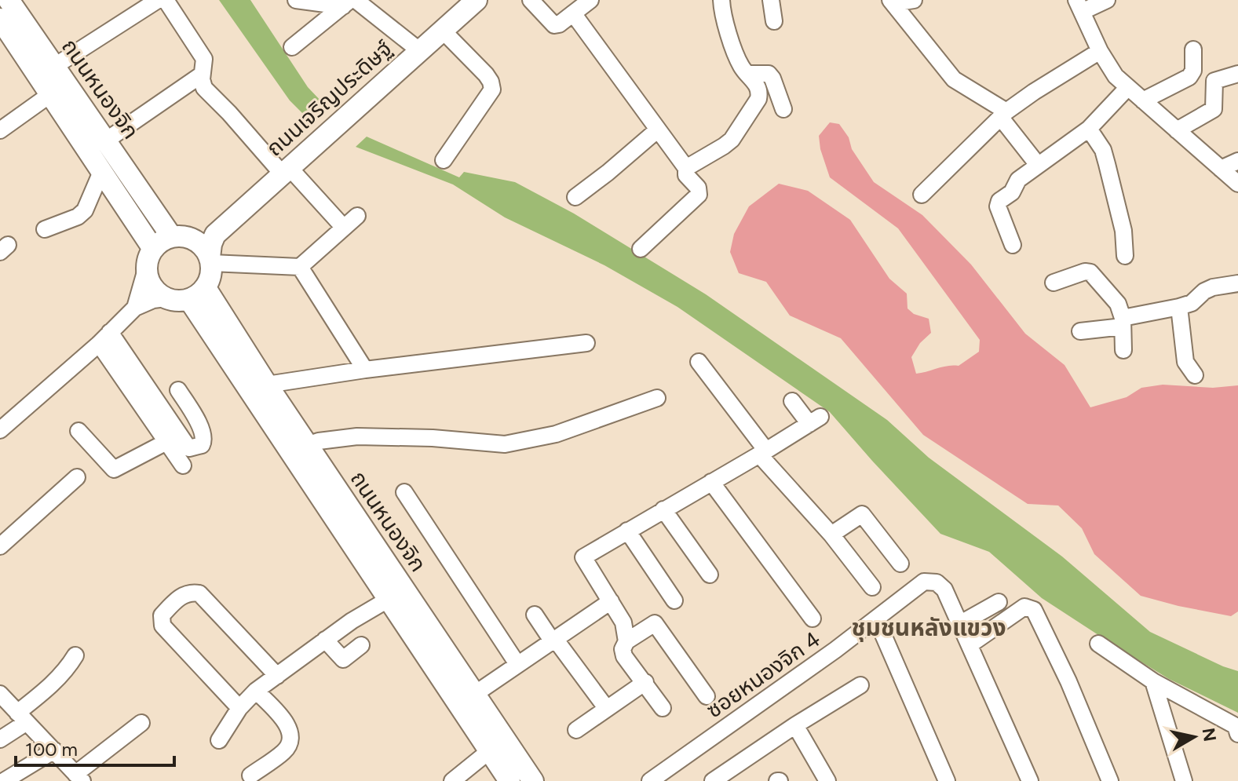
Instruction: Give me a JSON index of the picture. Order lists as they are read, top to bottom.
{
  "streets": {
    "main road": ["ถนนหนองจิก", "ถนนเจริญประดิษฐ์"],
    "street": ["ซอยหนองจิก 4"]
  },
  "districts": ["ชุมชนหลังแขวง"],
  "scale_bar": "100 m",
  "north": "right"
}
